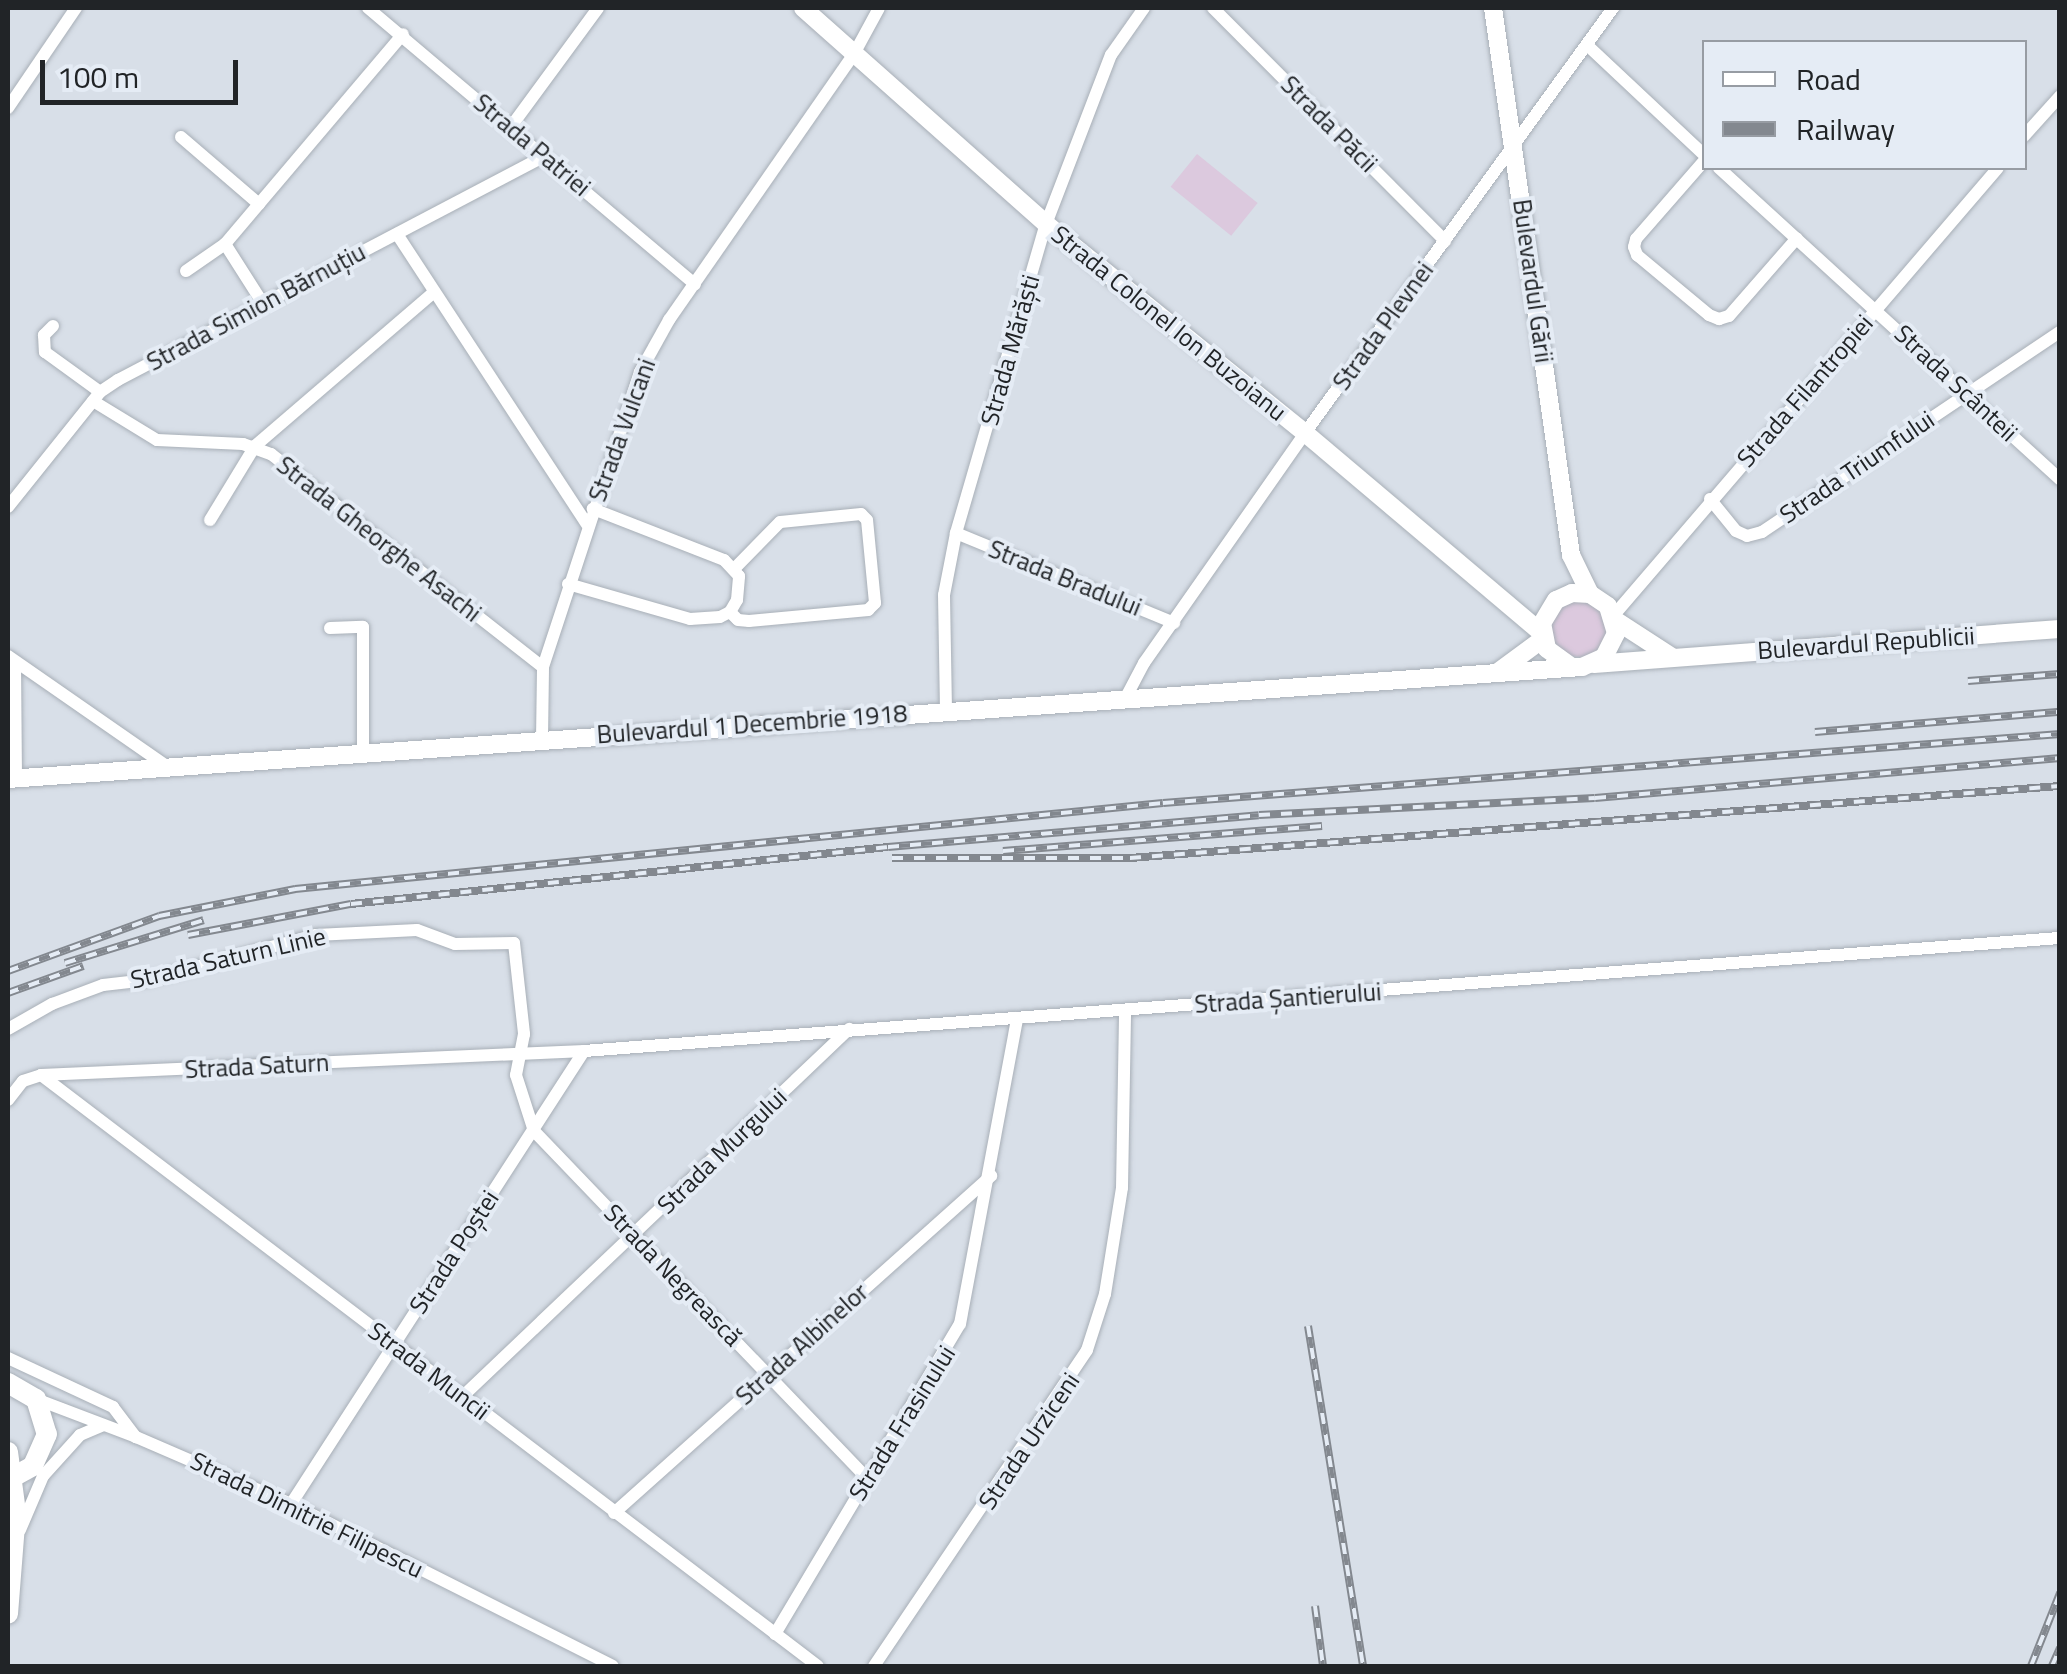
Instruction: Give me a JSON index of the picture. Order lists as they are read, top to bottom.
{
  "streets": {
    "main road": [
      "Bulevardul Gării",
      "Strada Colonel Ion Buzoianu",
      "Bulevardul Republicii",
      "Bulevardul 1 Decembrie 1918"
    ],
    "street": [
      "Strada Păcii",
      "Strada Patriei",
      "Strada Simion Bărnuțiu",
      "Strada Plevnei",
      "Strada Mărăști",
      "Strada Scânteii",
      "Strada Filantropiei",
      "Strada Vulcani",
      "Strada Triumfului",
      "Strada Gheorghe Asachi",
      "Strada Bradului",
      "Strada Saturn Linie",
      "Strada Șantierului",
      "Strada Saturn",
      "Strada Murgului",
      "Strada Poștei",
      "Strada Negrească",
      "Strada Albinelor",
      "Strada Muncii",
      "Strada Frasinului",
      "Strada Urziceni",
      "Strada Dimitrie Filipescu"
    ]
  },
  "crossings": [
    ["Strada Păcii", "Strada Plevnei"],
    ["Strada Patriei", "Strada Simion Bărnuțiu"],
    ["Strada Patriei", "Strada Vulcani"],
    ["Bulevardul Gării", "Strada Colonel Ion Buzoianu"],
    ["Bulevardul Gării", "Strada Plevnei"],
    ["Bulevardul Gării", "Strada Filantropiei"],
    ["Bulevardul Gării", "Bulevardul Republicii"],
    ["Bulevardul Gării", "Bulevardul 1 Decembrie 1918"],
    ["Strada Simion Bărnuțiu", "Strada Gheorghe Asachi"],
    ["Strada Colonel Ion Buzoianu", "Strada Plevnei"],
    ["Strada Colonel Ion Buzoianu", "Strada Mărăști"],
    ["Strada Colonel Ion Buzoianu", "Strada Filantropiei"],
    ["Strada Colonel Ion Buzoianu", "Strada Vulcani"],
    ["Strada Colonel Ion Buzoianu", "Bulevardul Republicii"],
    ["Strada Colonel Ion Buzoianu", "Bulevardul 1 Decembrie 1918"],
    ["Strada Plevnei", "Strada Bradului"],
    ["Strada Plevnei", "Bulevardul 1 Decembrie 1918"],
    ["Strada Mărăști", "Strada Bradului"],
    ["Strada Mărăști", "Bulevardul 1 Decembrie 1918"],
    ["Strada Scânteii", "Strada Filantropiei"],
    ["Strada Scânteii", "Strada Triumfului"],
    ["Strada Filantropiei", "Strada Triumfului"],
    ["Strada Filantropiei", "Bulevardul Republicii"],
    ["Strada Filantropiei", "Bulevardul 1 Decembrie 1918"],
    ["Strada Vulcani", "Strada Gheorghe Asachi"],
    ["Strada Vulcani", "Bulevardul 1 Decembrie 1918"],
    ["Bulevardul Republicii", "Bulevardul 1 Decembrie 1918"],
    ["Strada Saturn Linie", "Strada Șantierului"],
    ["Strada Saturn Linie", "Strada Saturn"],
    ["Strada Saturn Linie", "Strada Negrească"],
    ["Strada Șantierului", "Strada Saturn"],
    ["Strada Șantierului", "Strada Murgului"],
    ["Strada Șantierului", "Strada Poștei"],
    ["Strada Șantierului", "Strada Negrească"],
    ["Strada Șantierului", "Strada Frasinului"],
    ["Strada Șantierului", "Strada Urziceni"],
    ["Strada Saturn", "Strada Negrească"],
    ["Strada Saturn", "Strada Muncii"],
    ["Strada Murgului", "Strada Negrească"],
    ["Strada Murgului", "Strada Muncii"],
    ["Strada Poștei", "Strada Negrească"],
    ["Strada Poștei", "Strada Muncii"],
    ["Strada Poștei", "Strada Dimitrie Filipescu"],
    ["Strada Negrească", "Strada Albinelor"],
    ["Strada Negrească", "Strada Frasinului"],
    ["Strada Albinelor", "Strada Muncii"],
    ["Strada Albinelor", "Strada Frasinului"],
    ["Strada Muncii", "Strada Frasinului"]
  ],
  "legend": ["Road", "Railway"],
  "scale_bar": "100 m"
}
